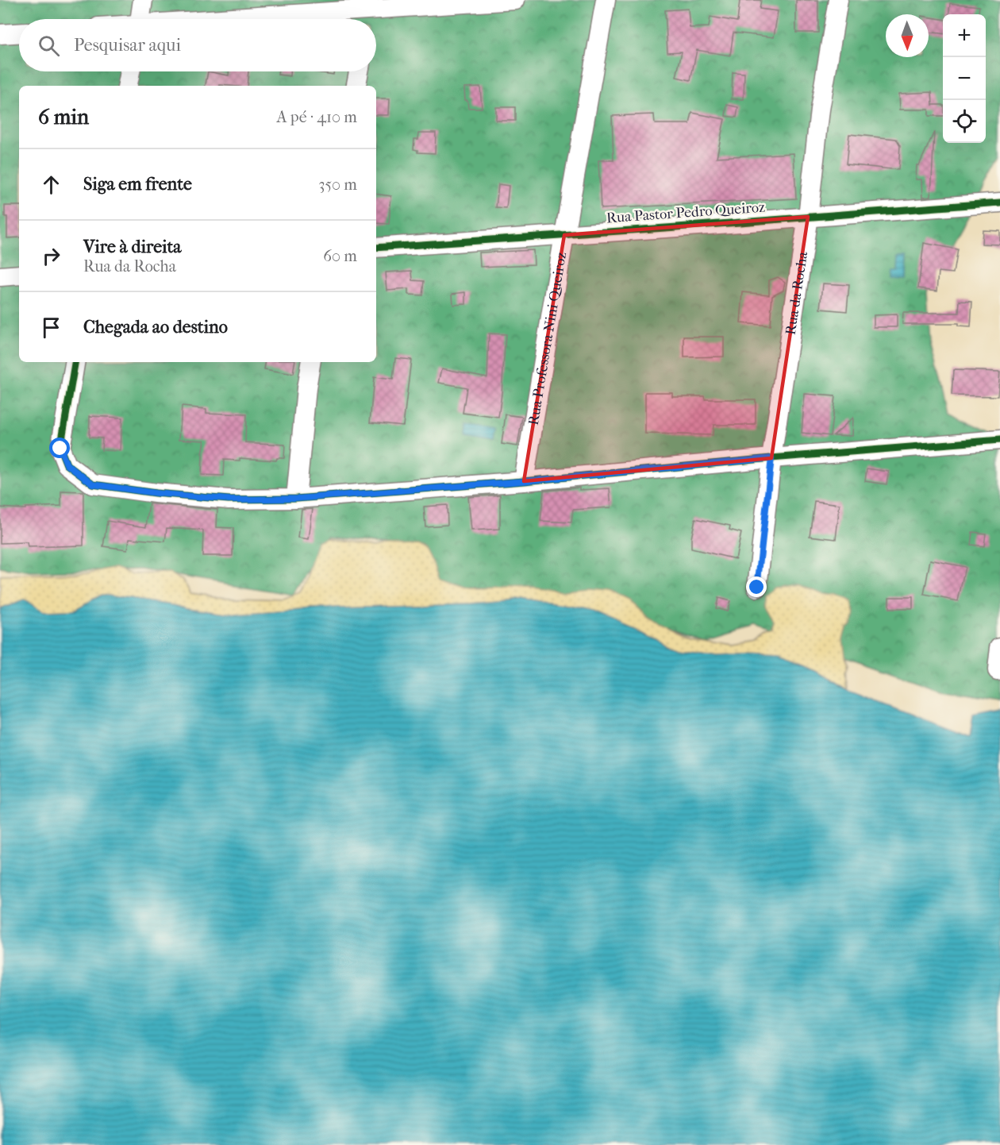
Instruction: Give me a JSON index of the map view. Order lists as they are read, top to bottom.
{
  "streets": {
    "street": ["Rua Pastor Pedro Queiroz", "Rua da Rocha", "Rua Professora Nini Queiroz"]
  },
  "crossings": [
    ["Rua Pastor Pedro Queiroz", "Rua da Rocha"],
    ["Rua Pastor Pedro Queiroz", "Rua Professora Nini Queiroz"]
  ],
  "north": "bottom",
  "page": {
    "map_buttons": ["+", "−"],
    "search": "Pesquisar aqui",
    "heading": ["6 min", "A pé · 410 m"],
    "list": [
      ["Siga em frente", "350 m"],
      ["Vire à direita", "Rua da Rocha", "60 m"],
      "Chegada ao destino"
    ]
  }
}
